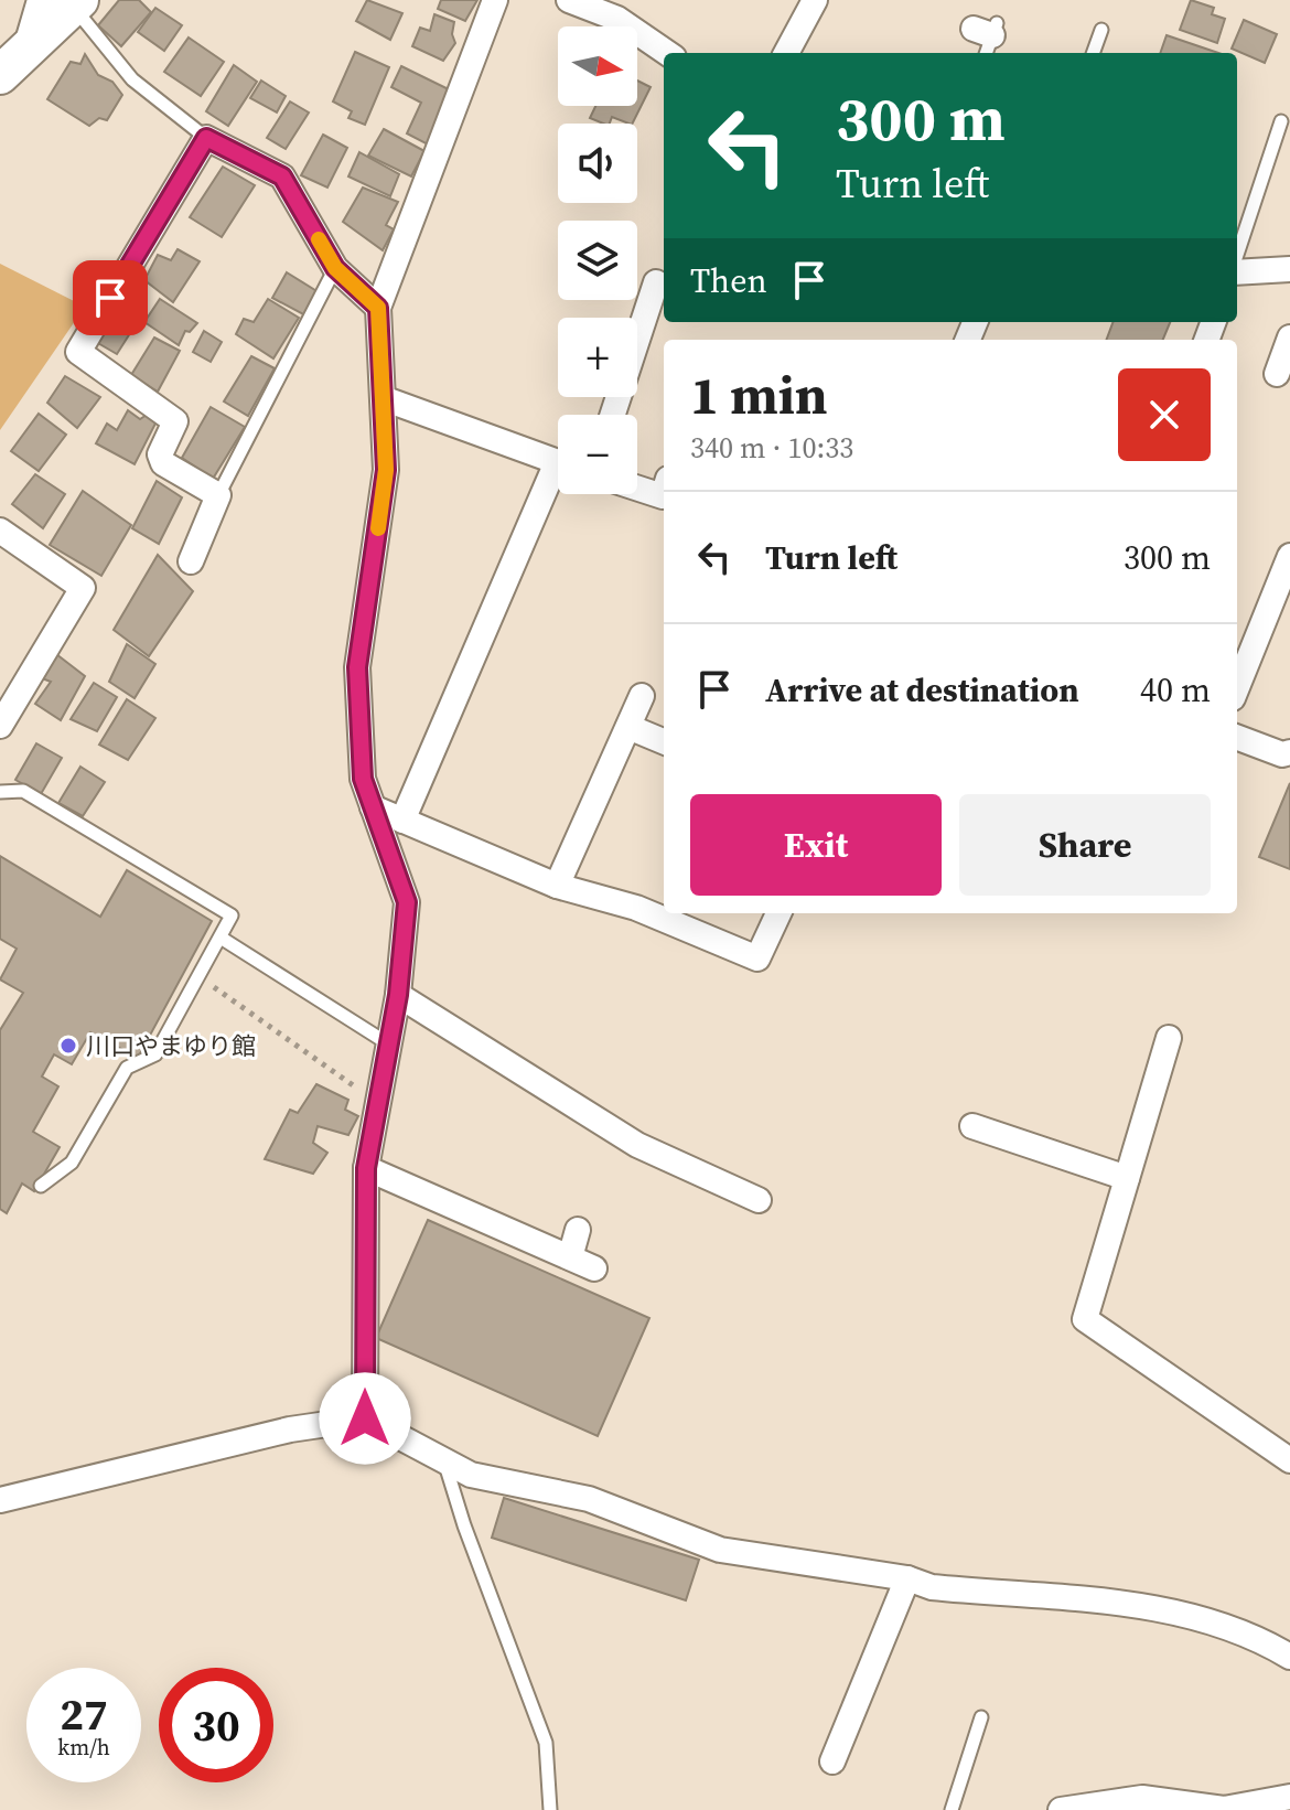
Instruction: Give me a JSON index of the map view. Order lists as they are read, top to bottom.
{
  "places": ["川口やまゆり館"],
  "north": "right",
  "page": {
    "map_buttons": ["+", "−"],
    "turn": ["300 m", "Turn left"],
    "then": "Then",
    "heading": ["1 min", "340 m · 10:33"],
    "list": [
      {
        "name": "Turn left",
        "value": "300 m"
      },
      {
        "name": "Arrive at destination",
        "value": "40 m"
      }
    ],
    "buttons": ["Exit", "Share"],
    "speed": "27 km/h",
    "limit": "30"
  }
}
